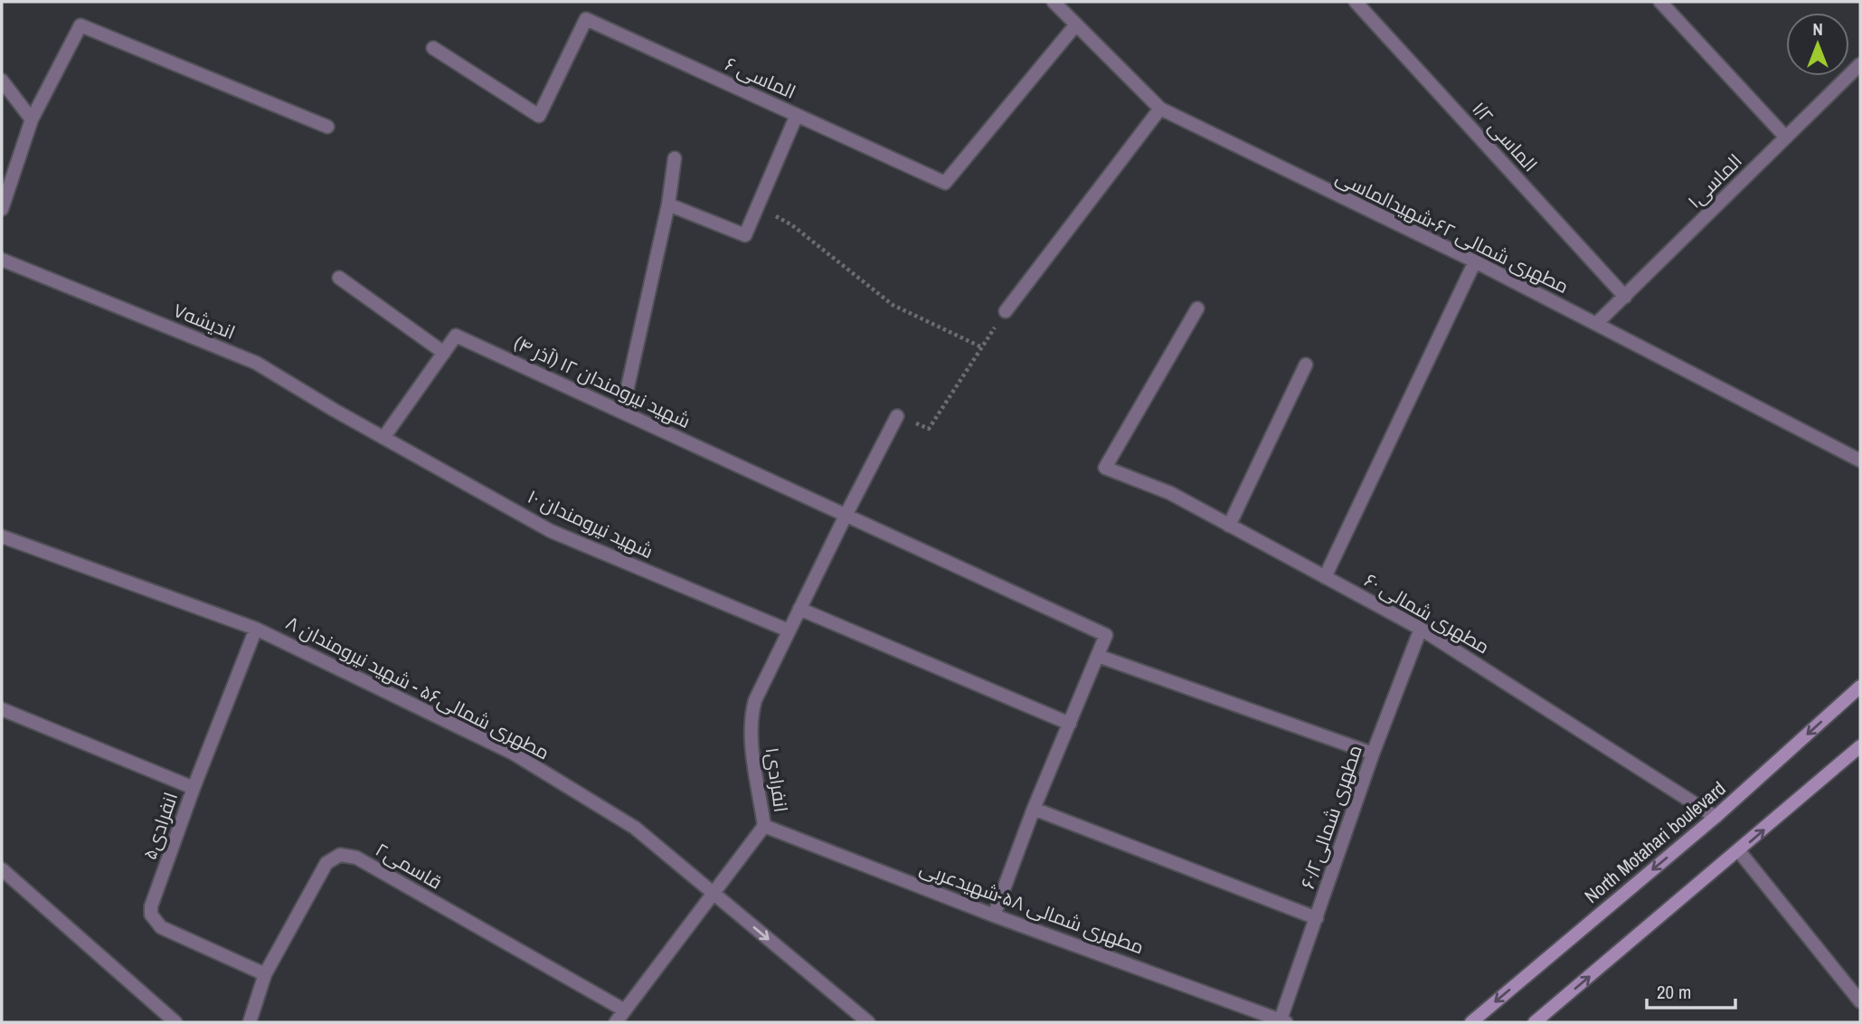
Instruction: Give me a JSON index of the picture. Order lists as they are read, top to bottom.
{
  "streets": {
    "main road": ["North Motahari boulevard"],
    "street": [
      "الماسی ۶",
      "الماسی ۱/۲",
      "الماسی۱",
      "مطهری شمالی ۶۲-شهیدالماسی",
      "اندیشه۷",
      "شهید نیرومندان ۱۲ (آذر ۴)",
      "شهید نیرومندان ۱۰",
      "مطهری شمالی ۶۰",
      "مطهری شمالی۵۶ - شهید نیرومندان ۸",
      "انفرادی۱",
      "مطهری شمالی۶۰/۲",
      "انفرادی۵",
      "قاسمی۲",
      "مطهری شمالی ۵۸-شهیدعربی"
    ]
  },
  "crossings": [
    ["الماسی ۶", "مطهری شمالی ۶۲-شهیدالماسی"],
    ["الماسی ۱/۲", "الماسی۱"],
    ["الماسی۱", "مطهری شمالی ۶۲-شهیدالماسی"],
    ["اندیشه۷", "شهید نیرومندان ۱۲ (آذر ۴)"],
    ["اندیشه۷", "شهید نیرومندان ۱۰"],
    ["شهید نیرومندان ۱۲ (آذر ۴)", "شهید نیرومندان ۱۰"],
    ["شهید نیرومندان ۱۲ (آذر ۴)", "انفرادی۱"],
    ["شهید نیرومندان ۱۰", "انفرادی۱"],
    ["مطهری شمالی ۶۰", "مطهری شمالی۶۰/۲"],
    ["مطهری شمالی ۶۰", "North Motahari boulevard"],
    ["مطهری شمالی۵۶ - شهید نیرومندان ۸", "انفرادی۱"],
    ["مطهری شمالی۵۶ - شهید نیرومندان ۸", "انفرادی۵"],
    ["انفرادی۱", "قاسمی۲"],
    ["انفرادی۱", "مطهری شمالی ۵۸-شهیدعربی"],
    ["مطهری شمالی۶۰/۲", "مطهری شمالی ۵۸-شهیدعربی"],
    ["انفرادی۵", "قاسمی۲"]
  ],
  "scale_bar": "20 m",
  "north": "top"
}
